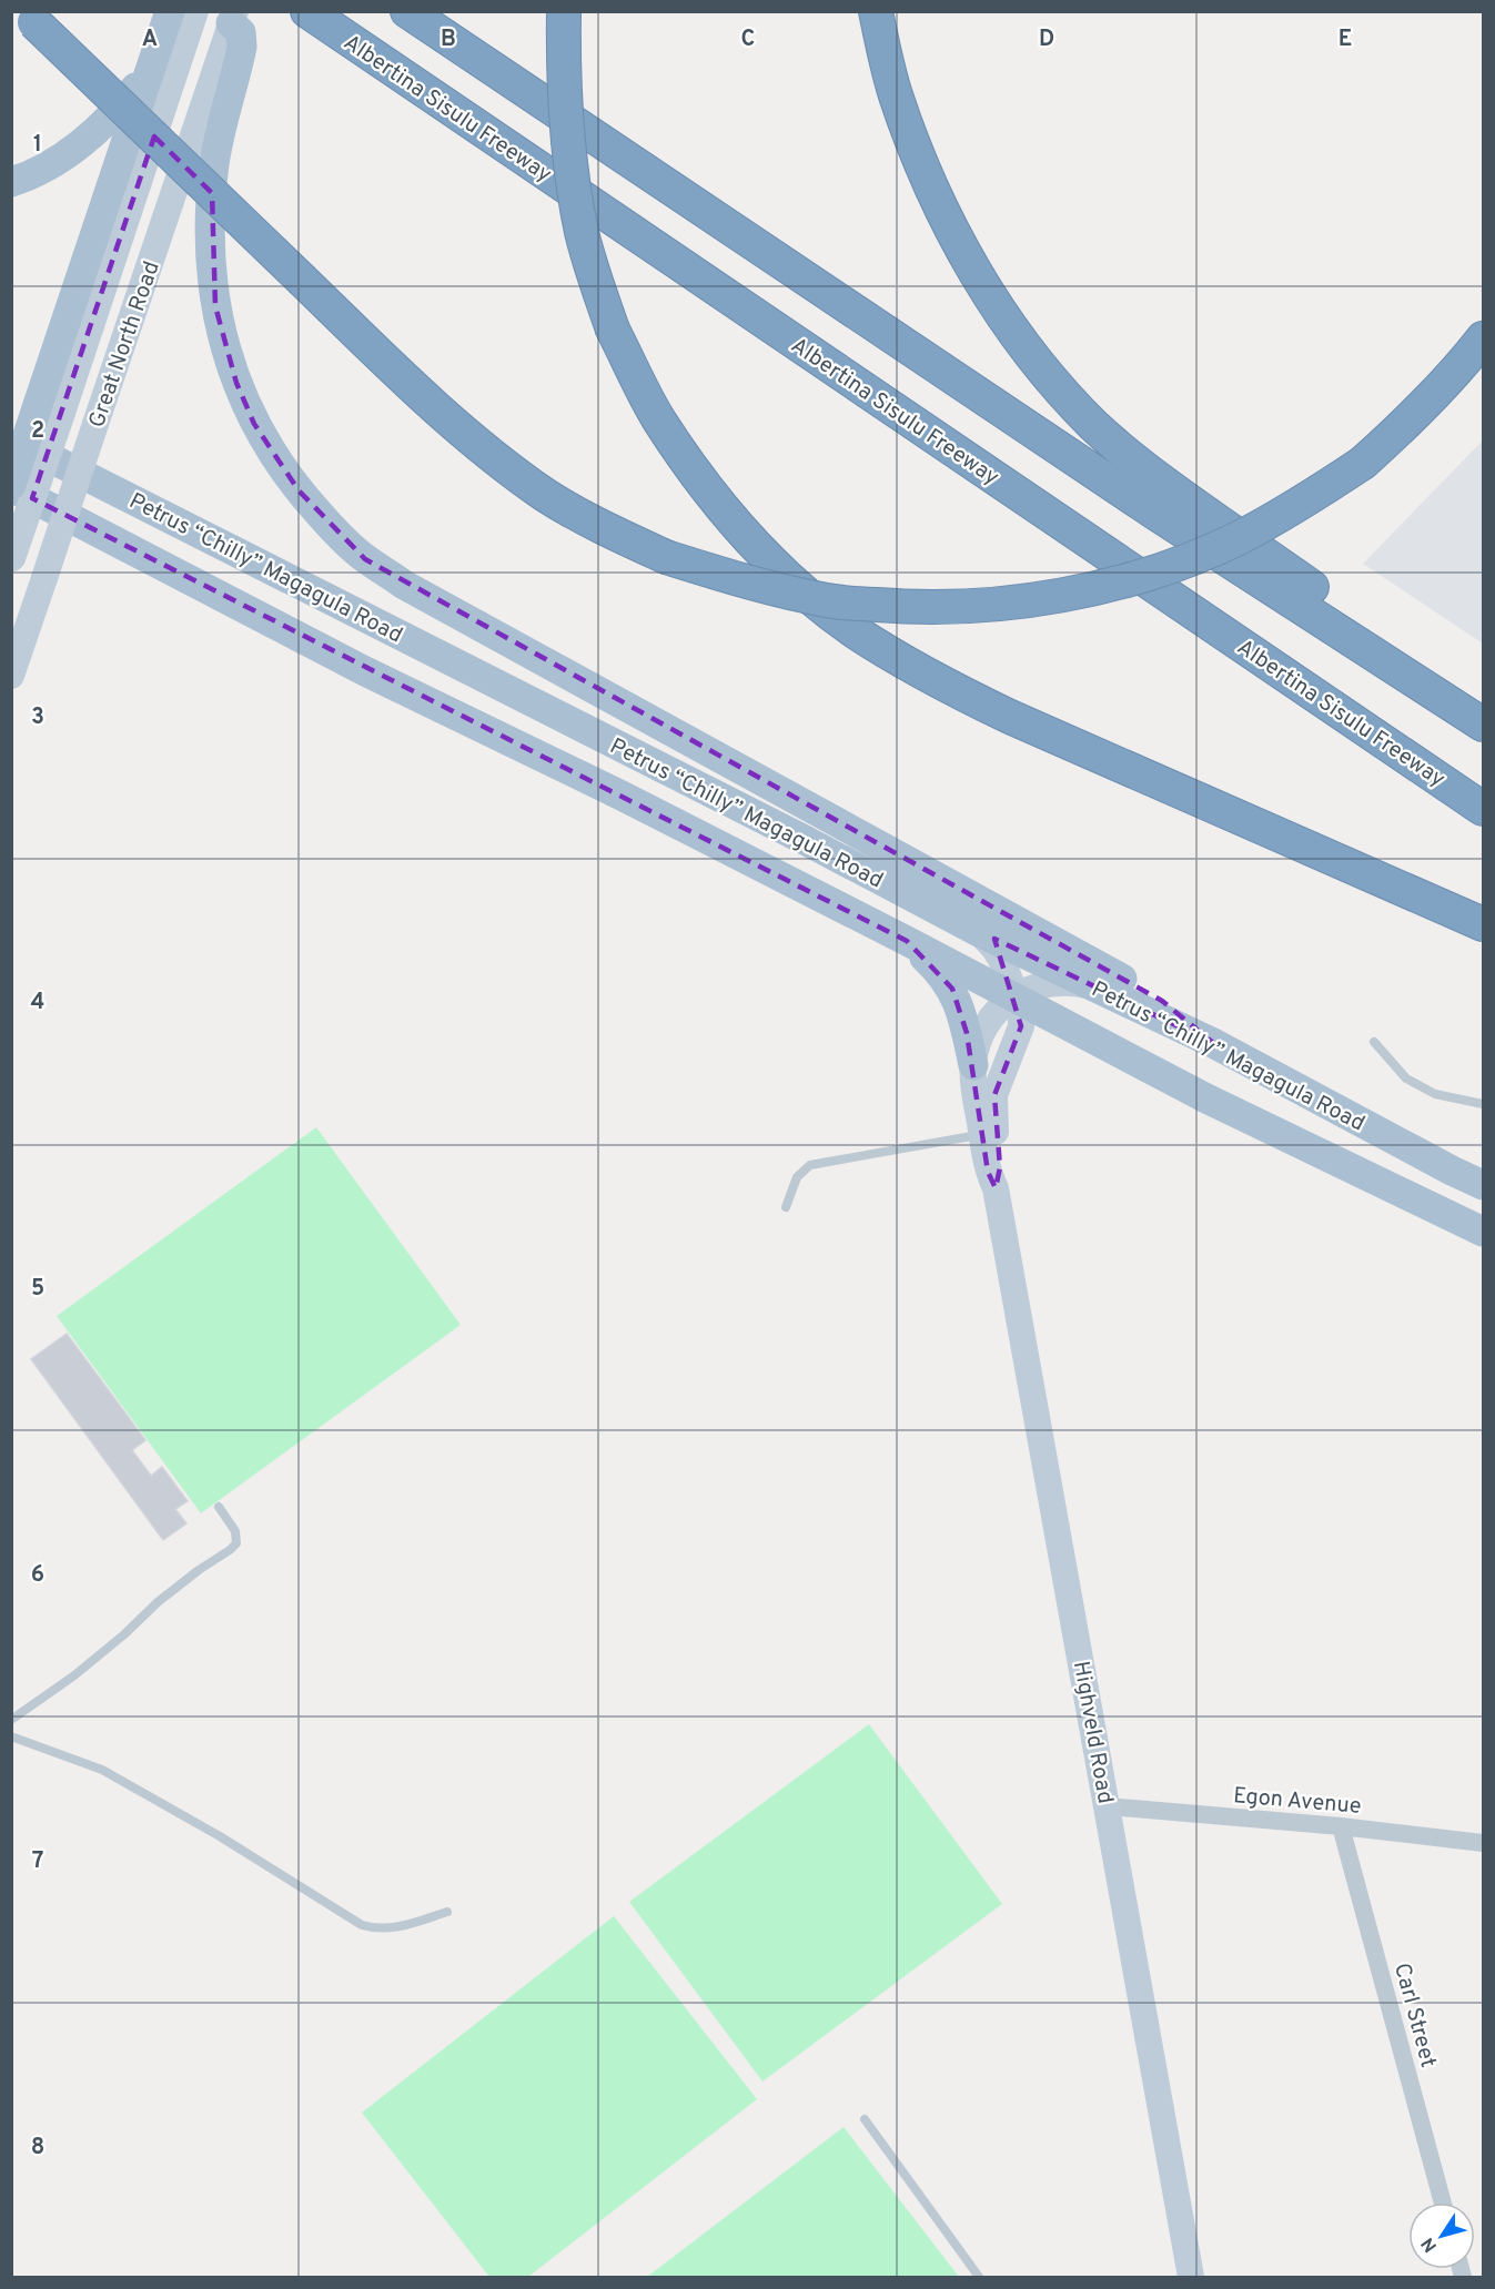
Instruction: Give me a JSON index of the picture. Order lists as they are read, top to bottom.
{
  "streets": {
    "highway": ["Albertina Sisulu Freeway"],
    "main road": ["Petrus “Chilly” Magagula Road"],
    "street": [
      "Great North Road",
      "Highveld Road",
      "Egon Avenue",
      "Carl Street"
    ]
  },
  "crossings": [
    ["Petrus “Chilly” Magagula Road", "Highveld Road"],
    ["Highveld Road", "Egon Avenue"],
    ["Egon Avenue", "Carl Street"]
  ],
  "north": "bottom left",
  "grid": {
    "columns": [
      "A",
      "B",
      "C",
      "D",
      "E"
    ],
    "rows": [
      "1",
      "2",
      "3",
      "4",
      "5",
      "6",
      "7",
      "8"
    ]
  }
}
